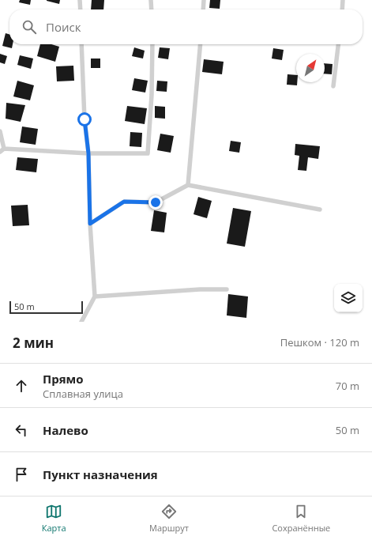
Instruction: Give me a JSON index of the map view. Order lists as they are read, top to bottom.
{
  "scale_bar": "50 m",
  "north": "top right",
  "page": {
    "search": "Поиск",
    "scale": "50 m",
    "heading": ["2 мин", "Пешком · 120 m"],
    "list": [
      ["Прямо", "Сплавная улица", "70 m"],
      ["Налево", "50 m"],
      "Пункт назначения"
    ],
    "nav": ["Карта", "Маршрут", "Сохранённые"]
  }
}
